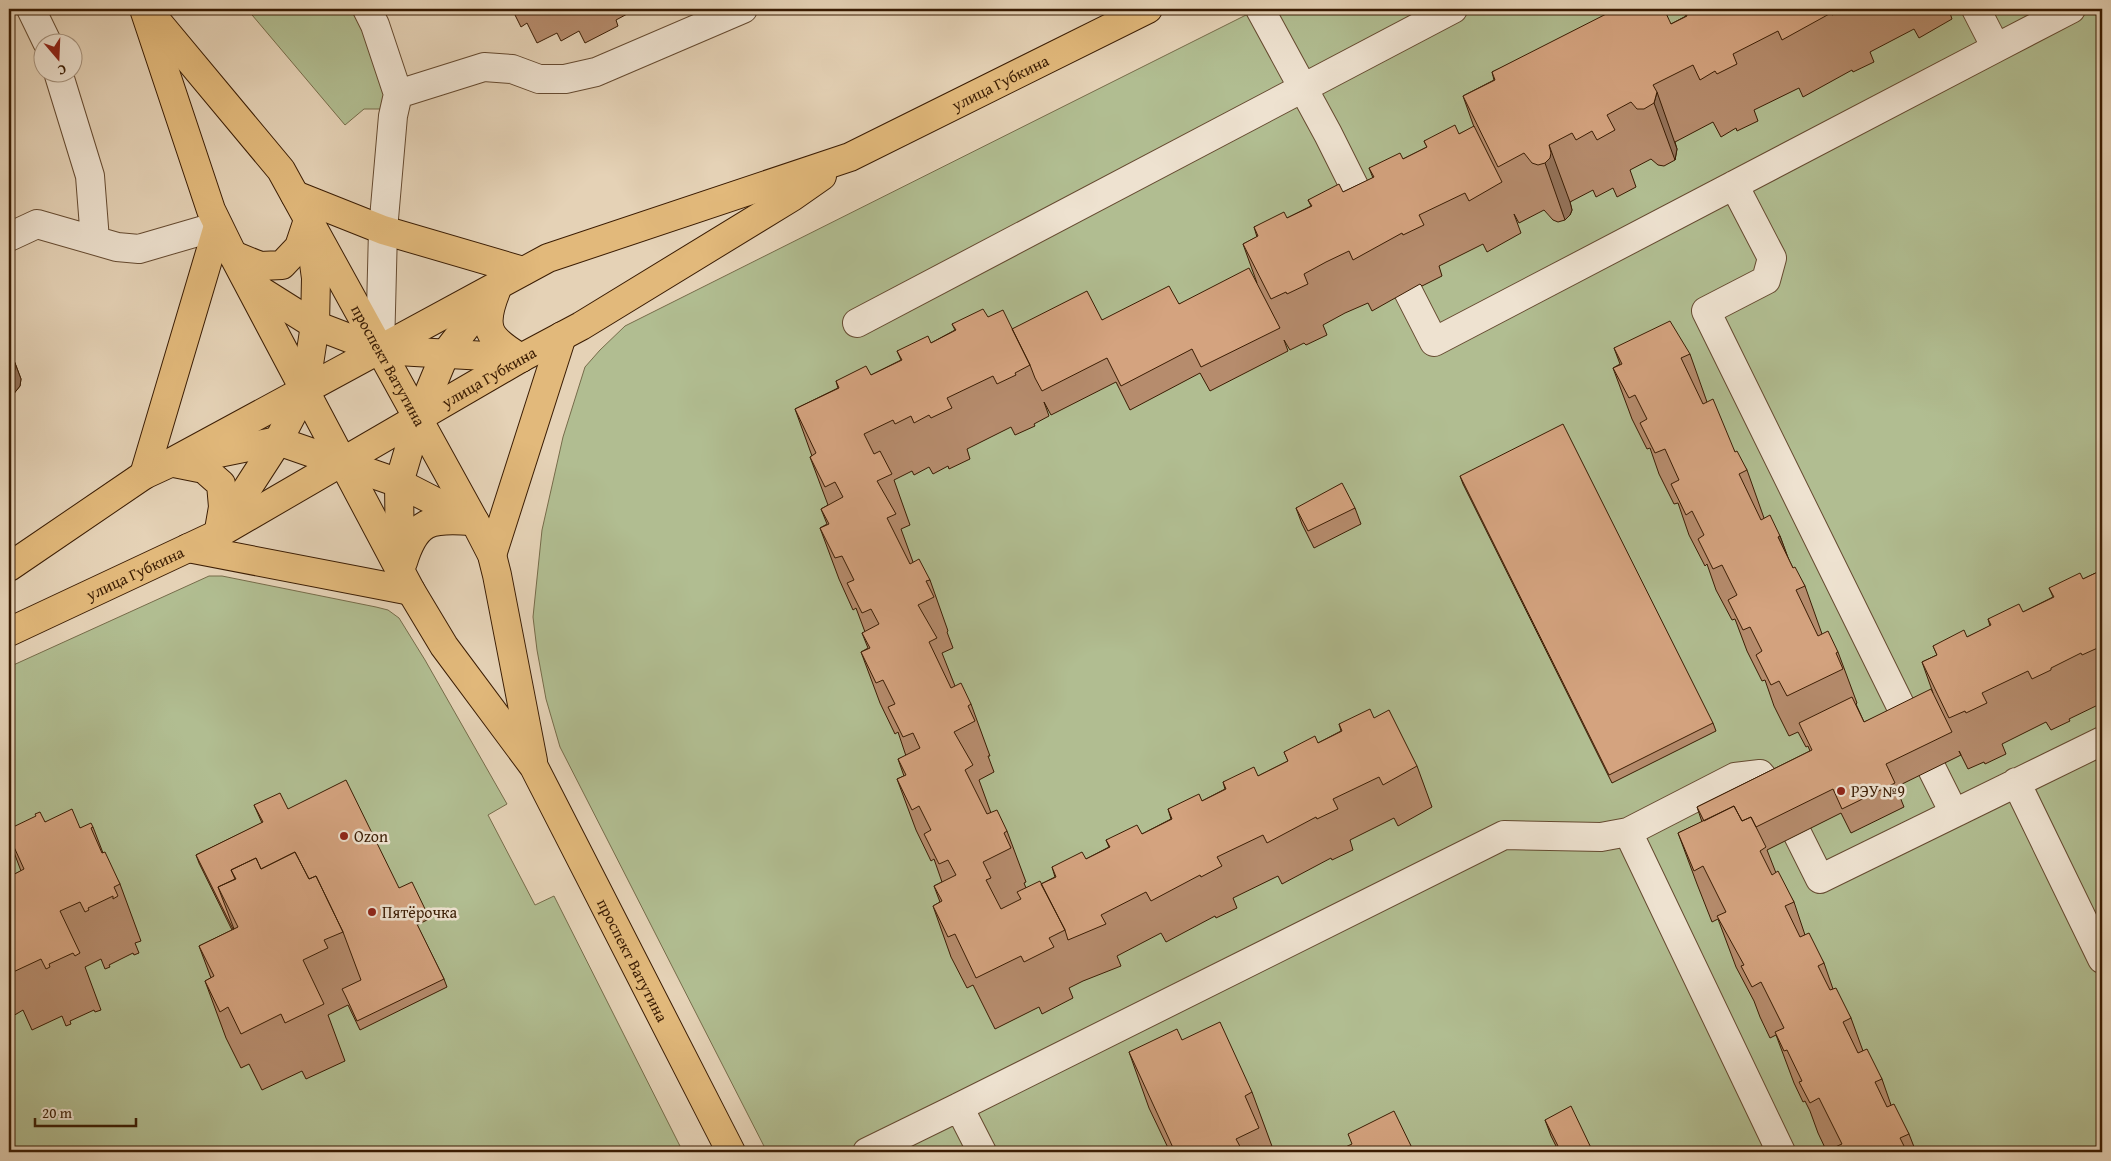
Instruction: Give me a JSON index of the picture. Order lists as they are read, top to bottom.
{
  "streets": {
    "main road": ["улица Губкина", "проспект Ватутина"]
  },
  "crossings": [
    ["улица Губкина", "проспект Ватутина"]
  ],
  "places": ["РЭУ №9", "Ozon", "Пятёрочка"],
  "scale_bar": "20 m",
  "north": "bottom"
}
